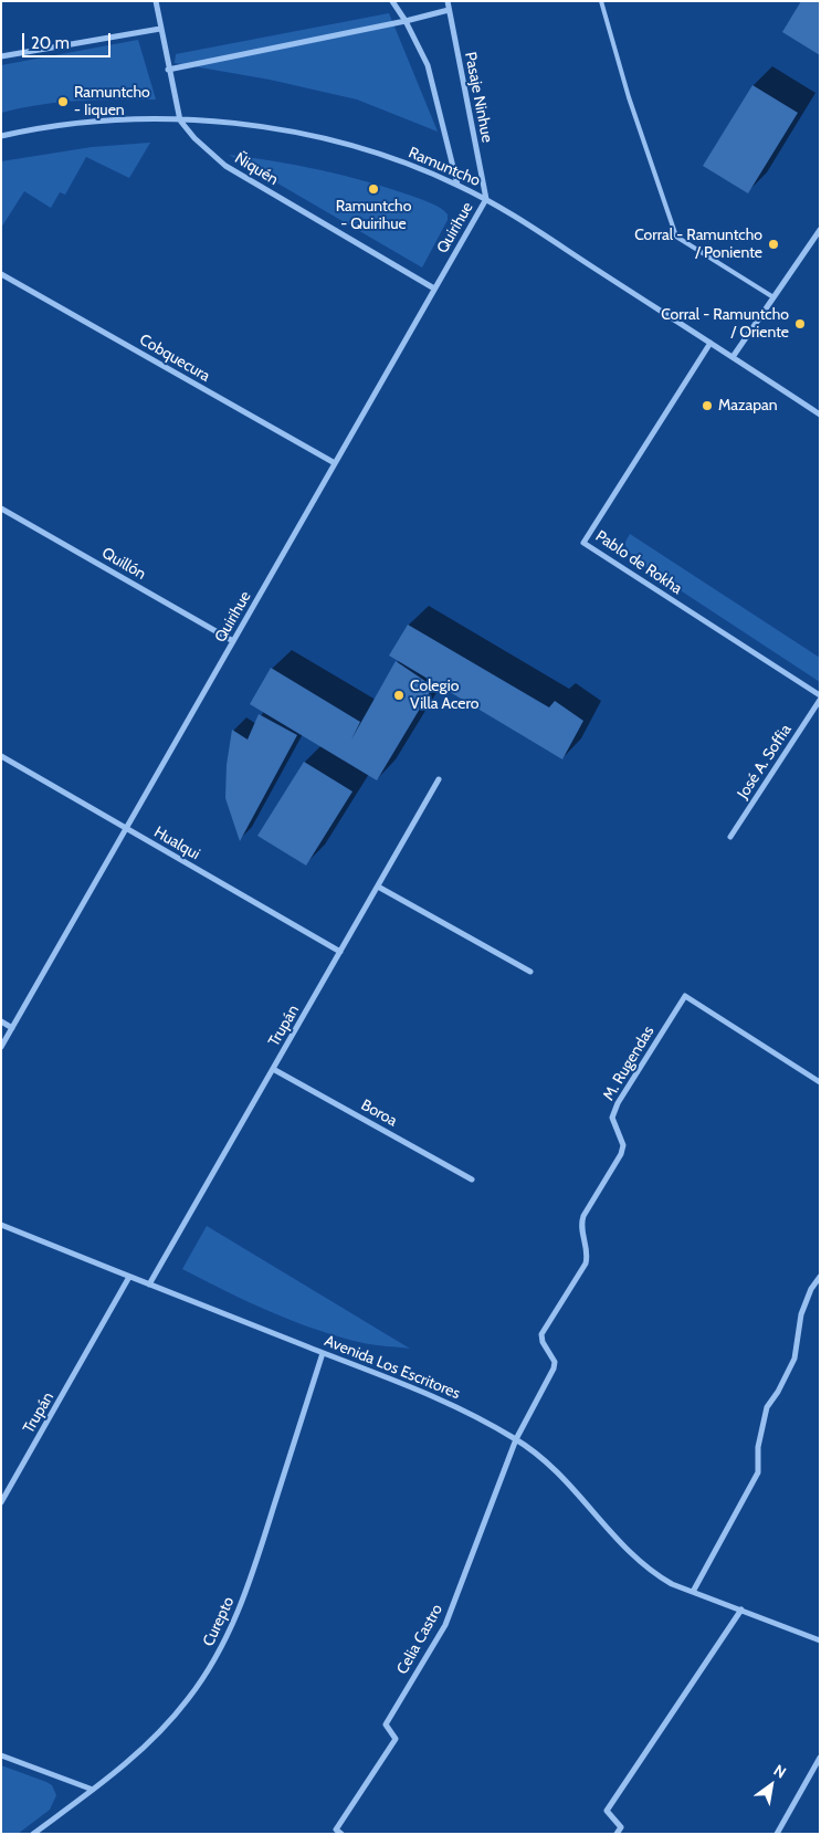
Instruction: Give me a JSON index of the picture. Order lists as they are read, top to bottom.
{
  "streets": {
    "street": [
      "Pasaje Ninhue",
      "Ramuntcho",
      "Ñiquén",
      "Quirihue",
      "Cobquecura",
      "Pablo de Rokha",
      "Quillón",
      "José A. Soffia",
      "Hualqui",
      "Trupán",
      "M. Rugendas",
      "Boroa",
      "Avenida Los Escritores",
      "Curepto",
      "Celia Castro"
    ]
  },
  "crossings": [
    ["Pasaje Ninhue", "Ramuntcho"],
    ["Pasaje Ninhue", "Quirihue"],
    ["Ramuntcho", "Ñiquén"],
    ["Ramuntcho", "Quirihue"],
    ["Ramuntcho", "Pablo de Rokha"],
    ["Ñiquén", "Quirihue"],
    ["Quirihue", "Cobquecura"],
    ["Quirihue", "Quillón"],
    ["Quirihue", "Hualqui"],
    ["Hualqui", "Trupán"],
    ["Trupán", "Boroa"],
    ["Trupán", "Avenida Los Escritores"],
    ["M. Rugendas", "Avenida Los Escritores"],
    ["M. Rugendas", "Celia Castro"],
    ["Avenida Los Escritores", "Curepto"],
    ["Avenida Los Escritores", "Celia Castro"]
  ],
  "places": [
    "Ramuntcho - Iiquen",
    "Ramuntcho - Quirihue",
    "Corral - Ramuntcho / Poniente",
    "Corral - Ramuntcho / Oriente",
    "Mazapan",
    "Colegio Villa Acero"
  ],
  "scale_bar": "20 m",
  "north": "top right"
}
